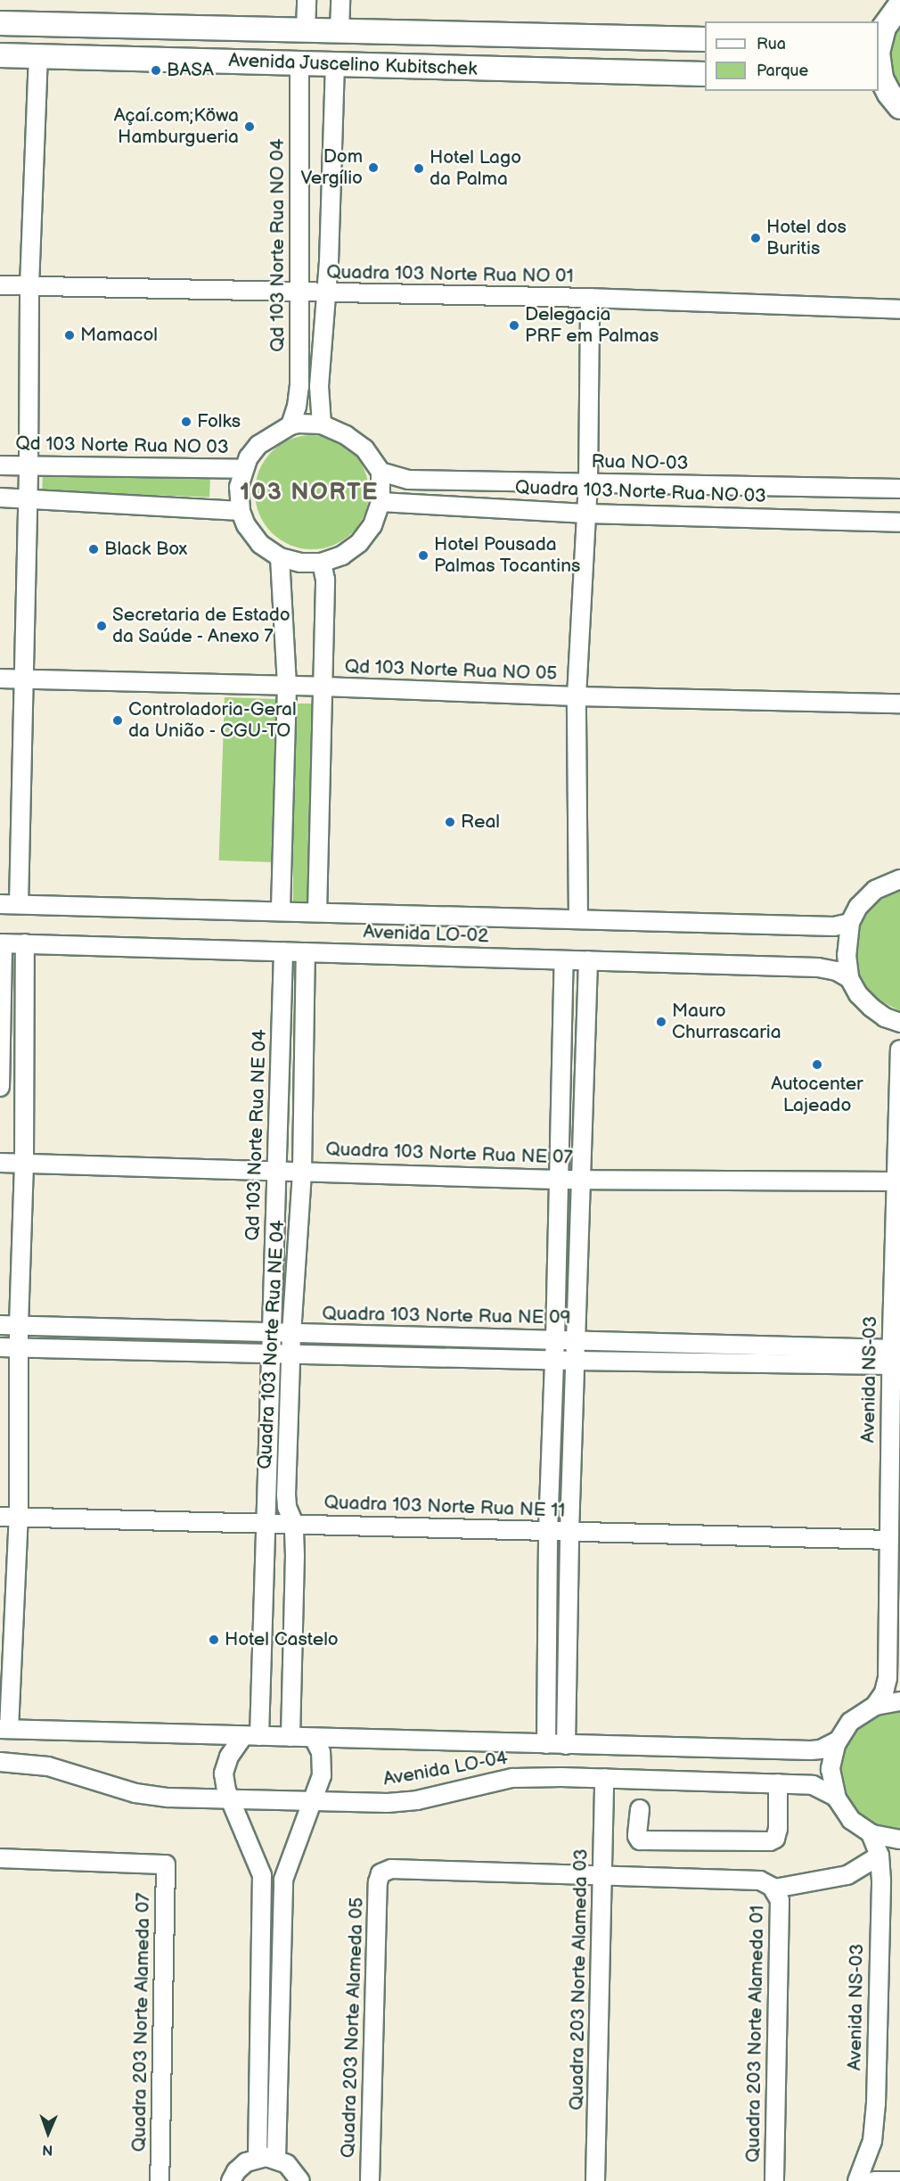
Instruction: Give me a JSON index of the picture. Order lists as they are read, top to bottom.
{
  "streets": {
    "main road": ["Avenida Juscelino Kubitschek"],
    "street": [
      "Qd 103 Norte Rua NO 04",
      "Quadra 103 Norte Rua NO 01",
      "Qd 103 Norte Rua NO 03",
      "Rua NO-03",
      "Quadra 103 Norte Rua NO 03",
      "Qd 103 Norte Rua NO 05",
      "Avenida LO-02",
      "Qd 103 Norte Rua NE 04",
      "Quadra 103 Norte Rua NE 07",
      "Quadra 103 Norte Rua NE 09",
      "Quadra 103 Norte Rua NE 04",
      "Avenida NS-03",
      "Quadra 103 Norte Rua NE 11",
      "Avenida LO-04",
      "Quadra 203 Norte Alameda 03",
      "Quadra 203 Norte Alameda 07",
      "Quadra 203 Norte Alameda 05",
      "Quadra 203 Norte Alameda 01"
    ]
  },
  "crossings": [
    ["Avenida Juscelino Kubitschek", "Qd 103 Norte Rua NO 04"],
    ["Qd 103 Norte Rua NO 04", "Quadra 103 Norte Rua NO 01"],
    ["Qd 103 Norte Rua NO 04", "Qd 103 Norte Rua NO 03"],
    ["Qd 103 Norte Rua NO 04", "Rua NO-03"],
    ["Qd 103 Norte Rua NO 04", "Quadra 103 Norte Rua NO 03"],
    ["Qd 103 Norte Rua NO 03", "Rua NO-03"],
    ["Qd 103 Norte Rua NO 03", "Quadra 103 Norte Rua NO 03"],
    ["Rua NO-03", "Quadra 103 Norte Rua NO 03"],
    ["Avenida LO-02", "Qd 103 Norte Rua NE 04"],
    ["Avenida LO-02", "Quadra 103 Norte Rua NE 04"],
    ["Qd 103 Norte Rua NE 04", "Quadra 103 Norte Rua NE 07"],
    ["Qd 103 Norte Rua NE 04", "Quadra 103 Norte Rua NE 09"],
    ["Qd 103 Norte Rua NE 04", "Quadra 103 Norte Rua NE 11"],
    ["Qd 103 Norte Rua NE 04", "Avenida LO-04"],
    ["Quadra 103 Norte Rua NE 07", "Quadra 103 Norte Rua NE 04"],
    ["Quadra 103 Norte Rua NE 07", "Avenida NS-03"],
    ["Quadra 103 Norte Rua NE 09", "Quadra 103 Norte Rua NE 04"],
    ["Quadra 103 Norte Rua NE 09", "Avenida NS-03"],
    ["Quadra 103 Norte Rua NE 04", "Quadra 103 Norte Rua NE 11"],
    ["Quadra 103 Norte Rua NE 04", "Avenida LO-04"],
    ["Avenida NS-03", "Quadra 103 Norte Rua NE 11"],
    ["Avenida NS-03", "Avenida LO-04"],
    ["Avenida LO-04", "Quadra 203 Norte Alameda 03"],
    ["Quadra 203 Norte Alameda 03", "Quadra 203 Norte Alameda 05"]
  ],
  "districts": ["103 NORTE"],
  "places": [
    "BASA",
    "Açaí.com;Köwa Hamburgueria",
    "Dom Vergílio",
    "Hotel Lago da Palma",
    "Hotel dos Buritis",
    "Delegacia PRF em Palmas",
    "Mamacol",
    "Folks",
    "Black Box",
    "Hotel Pousada Palmas Tocantins",
    "Secretaria de Estado da Saúde - Anexo 7",
    "Controladoria-Geral da União - CGU-TO",
    "Real",
    "Mauro Churrascaria",
    "Autocenter Lajeado",
    "Hotel Castelo"
  ],
  "legend": ["Rua", "Parque"],
  "north": "bottom"
}
